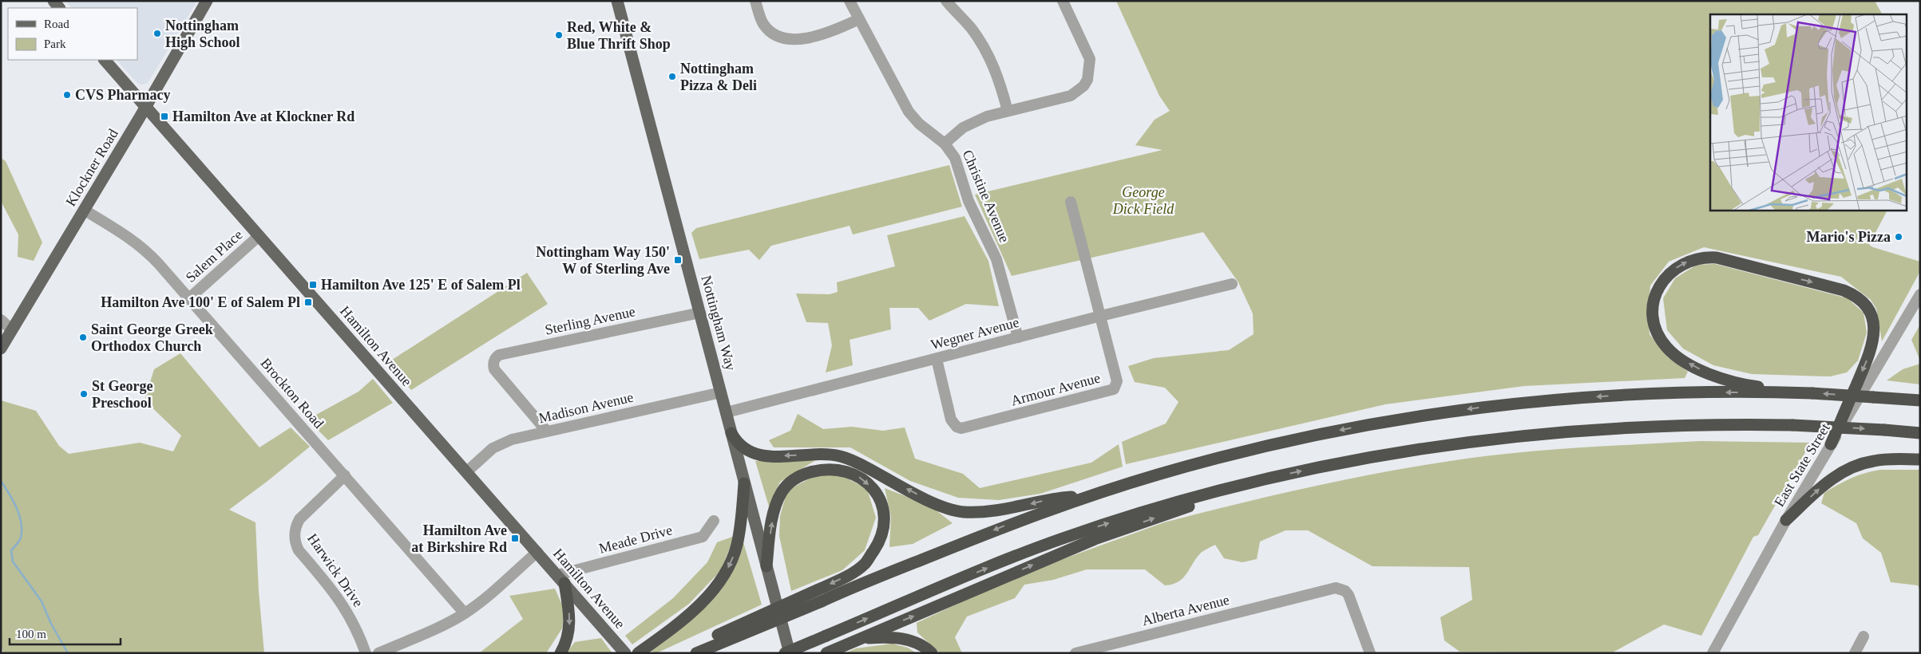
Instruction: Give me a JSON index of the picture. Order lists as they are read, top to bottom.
{
  "streets": {
    "main road": ["Klockner Road", "Nottingham Way", "Hamilton Avenue"],
    "street": [
      "Christine Avenue",
      "Salem Place",
      "Sterling Avenue",
      "Wegner Avenue",
      "Armour Avenue",
      "Brockton Road",
      "Madison Avenue",
      "East State Street",
      "Meade Drive",
      "Harwick Drive",
      "Alberta Avenue"
    ]
  },
  "crossings": [
    ["Klockner Road", "Hamilton Avenue"],
    ["Klockner Road", "Brockton Road"],
    ["Christine Avenue", "Wegner Avenue"],
    ["Salem Place", "Hamilton Avenue"],
    ["Salem Place", "Brockton Road"],
    ["Sterling Avenue", "Nottingham Way"],
    ["Sterling Avenue", "Madison Avenue"],
    ["Nottingham Way", "Wegner Avenue"],
    ["Nottingham Way", "Madison Avenue"],
    ["Wegner Avenue", "Armour Avenue"],
    ["Hamilton Avenue", "Madison Avenue"],
    ["Hamilton Avenue", "Meade Drive"],
    ["Brockton Road", "Harwick Drive"]
  ],
  "parks": ["George Dick Field"],
  "places": {
    "other": [
      "Nottingham High School",
      "Red, White & Blue Thrift Shop",
      "Nottingham Pizza & Deli",
      "CVS Pharmacy",
      "Mario's Pizza",
      "Saint George Greek Orthodox Church",
      "St George Preschool"
    ],
    "transit": [
      "Hamilton Ave at Klockner Rd",
      "Nottingham Way 150' W of Sterling Ave",
      "Hamilton Ave 125' E of Salem Pl",
      "Hamilton Ave 100' E of Salem Pl",
      "Hamilton Ave at Birkshire Rd"
    ]
  },
  "legend": ["Road", "Park"],
  "scale_bar": "100 m"
}
